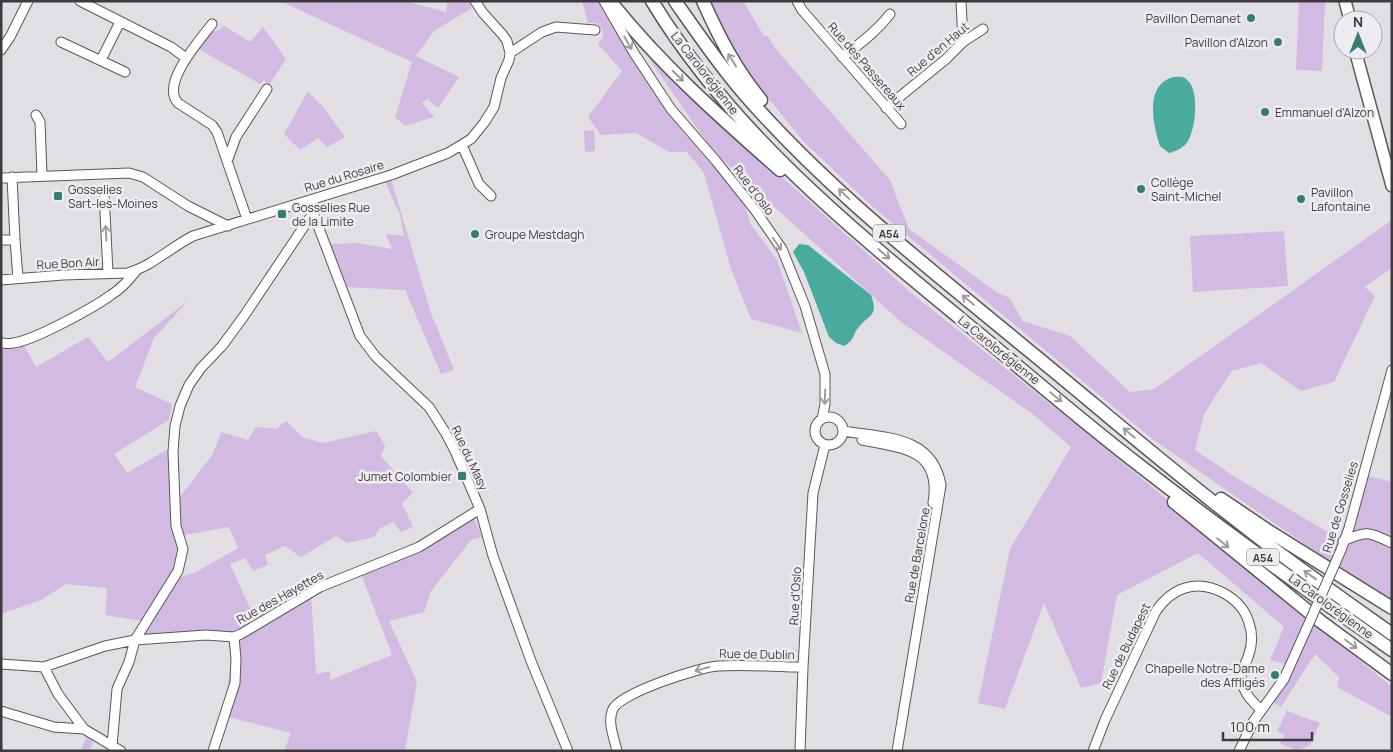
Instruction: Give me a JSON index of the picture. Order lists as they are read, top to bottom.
{
  "streets": {
    "highway": ["La Carolorégienne", "A54"],
    "street": [
      "Rue d'en Haut",
      "Rue des Passereaux",
      "Rue du Rosaire",
      "Rue d'Oslo",
      "Rue Bon Air",
      "Rue du Masy",
      "Rue de Gosselies",
      "Rue de Barcelone",
      "Rue des Hayettes",
      "Rue de Budapest",
      "Rue de Dublin"
    ]
  },
  "crossings": [
    ["Rue d'en Haut", "Rue des Passereaux"],
    ["Rue du Rosaire", "Rue Bon Air"],
    ["Rue du Rosaire", "Rue du Masy"],
    ["Rue d'Oslo", "Rue de Barcelone"],
    ["Rue d'Oslo", "Rue de Dublin"],
    ["Rue du Masy", "Rue des Hayettes"],
    ["Rue de Gosselies", "Rue de Budapest"]
  ],
  "one_way": ["Rue d'Oslo", "Rue de Dublin"],
  "places": {
    "other": [
      "Pavillon Demanet",
      "Pavillon d'Alzon",
      "Emmanuel d'Alzon",
      "Collège Saint-Michel",
      "Pavillon Lafontaine",
      "Groupe Mestdagh",
      "Chapelle Notre-Dame des Affligés"
    ],
    "transit": ["Gosselies Sart-les-Moines", "Gosselies Rue de la Limite", "Jumet Colombier"]
  },
  "scale_bar": "100 m",
  "north": "top"
}
